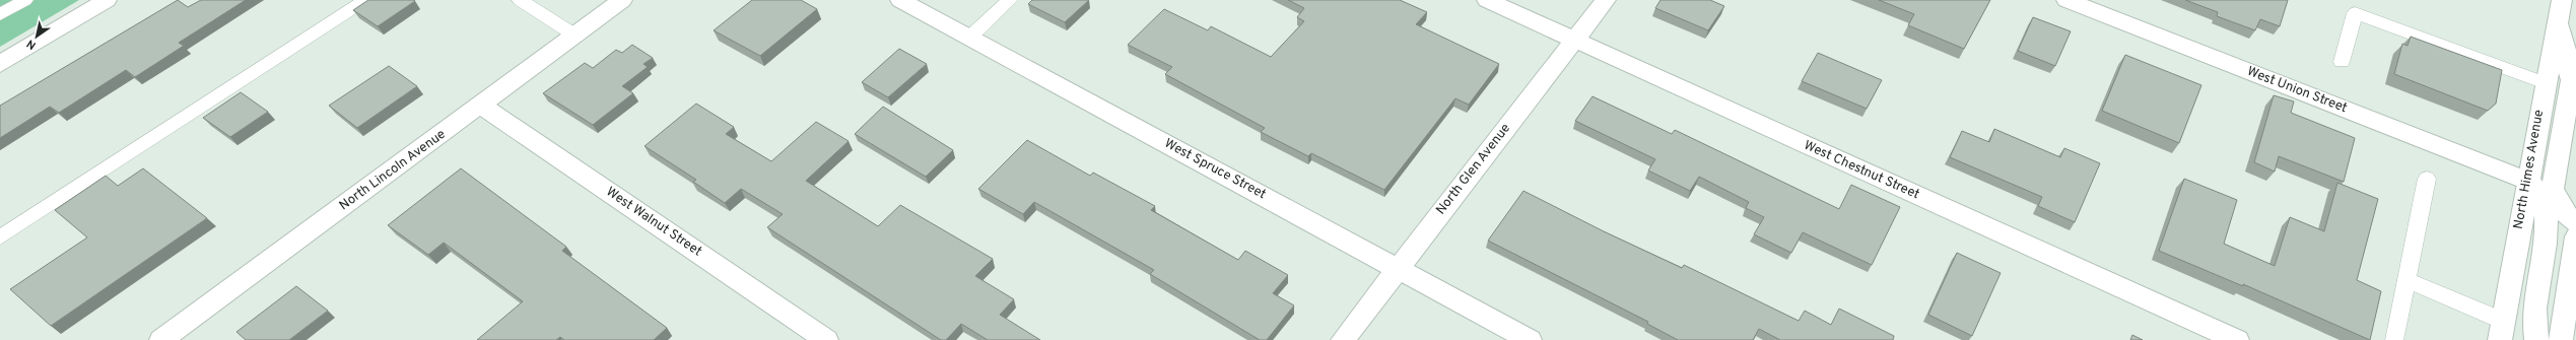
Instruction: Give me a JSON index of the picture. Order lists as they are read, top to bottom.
{
  "streets": {
    "street": [
      "West Union Street",
      "West Spruce Street",
      "North Glen Avenue",
      "North Himes Avenue",
      "North Lincoln Avenue",
      "West Chestnut Street",
      "West Walnut Street"
    ]
  },
  "crossings": [
    ["West Union Street", "North Himes Avenue"],
    ["West Spruce Street", "North Glen Avenue"],
    ["North Glen Avenue", "West Chestnut Street"],
    ["North Lincoln Avenue", "West Walnut Street"]
  ],
  "north": "bottom left"
}
